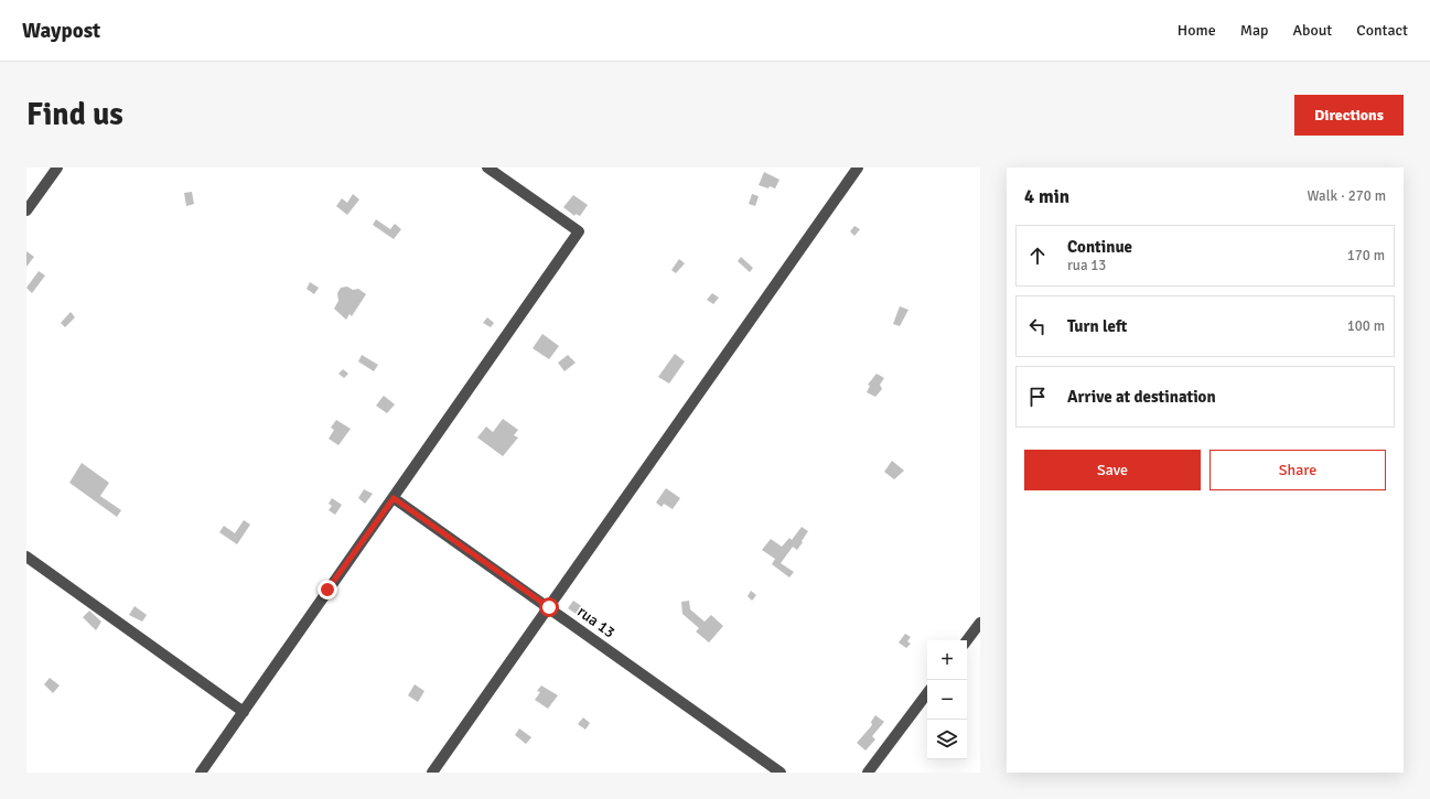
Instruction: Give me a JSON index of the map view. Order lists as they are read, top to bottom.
{
  "streets": {
    "street": ["rua 13"]
  },
  "page": {
    "header": "Waypost",
    "nav": [
      "Home",
      "Map",
      "About",
      "Contact"
    ],
    "buttons": [
      "Directions",
      ["Save", "Share"]
    ],
    "title": "Find us",
    "heading": ["4 min", "Walk · 270 m"],
    "list": [
      ["Continue", "rua 13", "170 m"],
      ["Turn left", "100 m"],
      "Arrive at destination"
    ],
    "map_buttons": ["+", "−"]
  }
}
